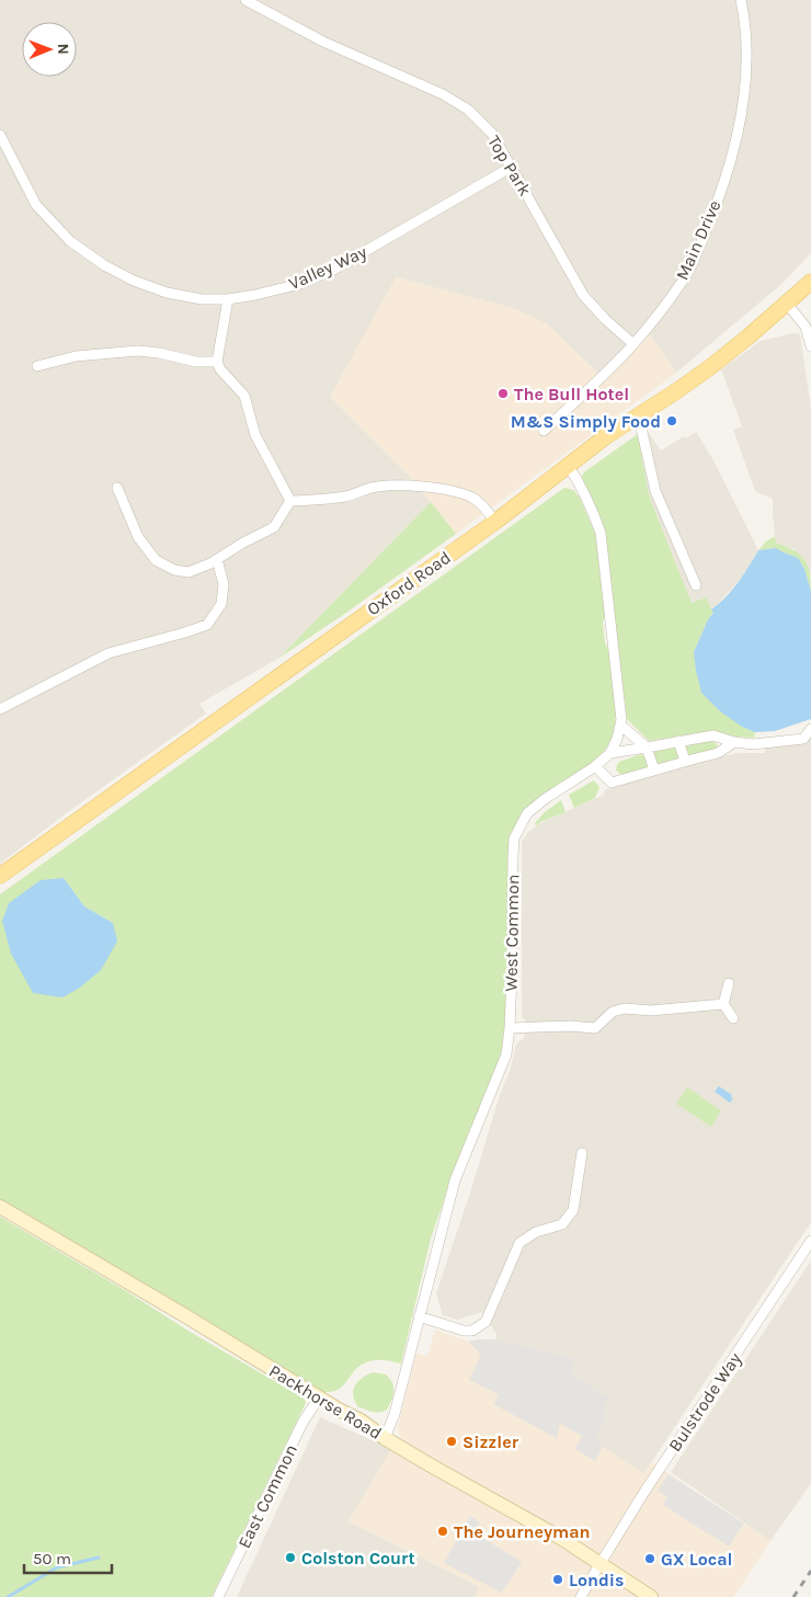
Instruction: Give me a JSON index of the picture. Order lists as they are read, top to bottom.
{
  "streets": {
    "main road": ["Oxford Road", "Packhorse Road"],
    "street": [
      "Top Park",
      "Main Drive",
      "Valley Way",
      "West Common",
      "Bulstrode Way",
      "East Common"
    ]
  },
  "crossings": [
    ["Top Park", "Main Drive"],
    ["Top Park", "Valley Way"],
    ["Oxford Road", "West Common"],
    ["West Common", "Packhorse Road"],
    ["Packhorse Road", "Bulstrode Way"],
    ["Packhorse Road", "East Common"]
  ],
  "places": [
    "The Bull Hotel",
    "M&S Simply Food",
    "Sizzler",
    "The Journeyman",
    "Colston Court",
    "GX Local",
    "Londis"
  ],
  "scale_bar": "50 m",
  "north": "right"
}
